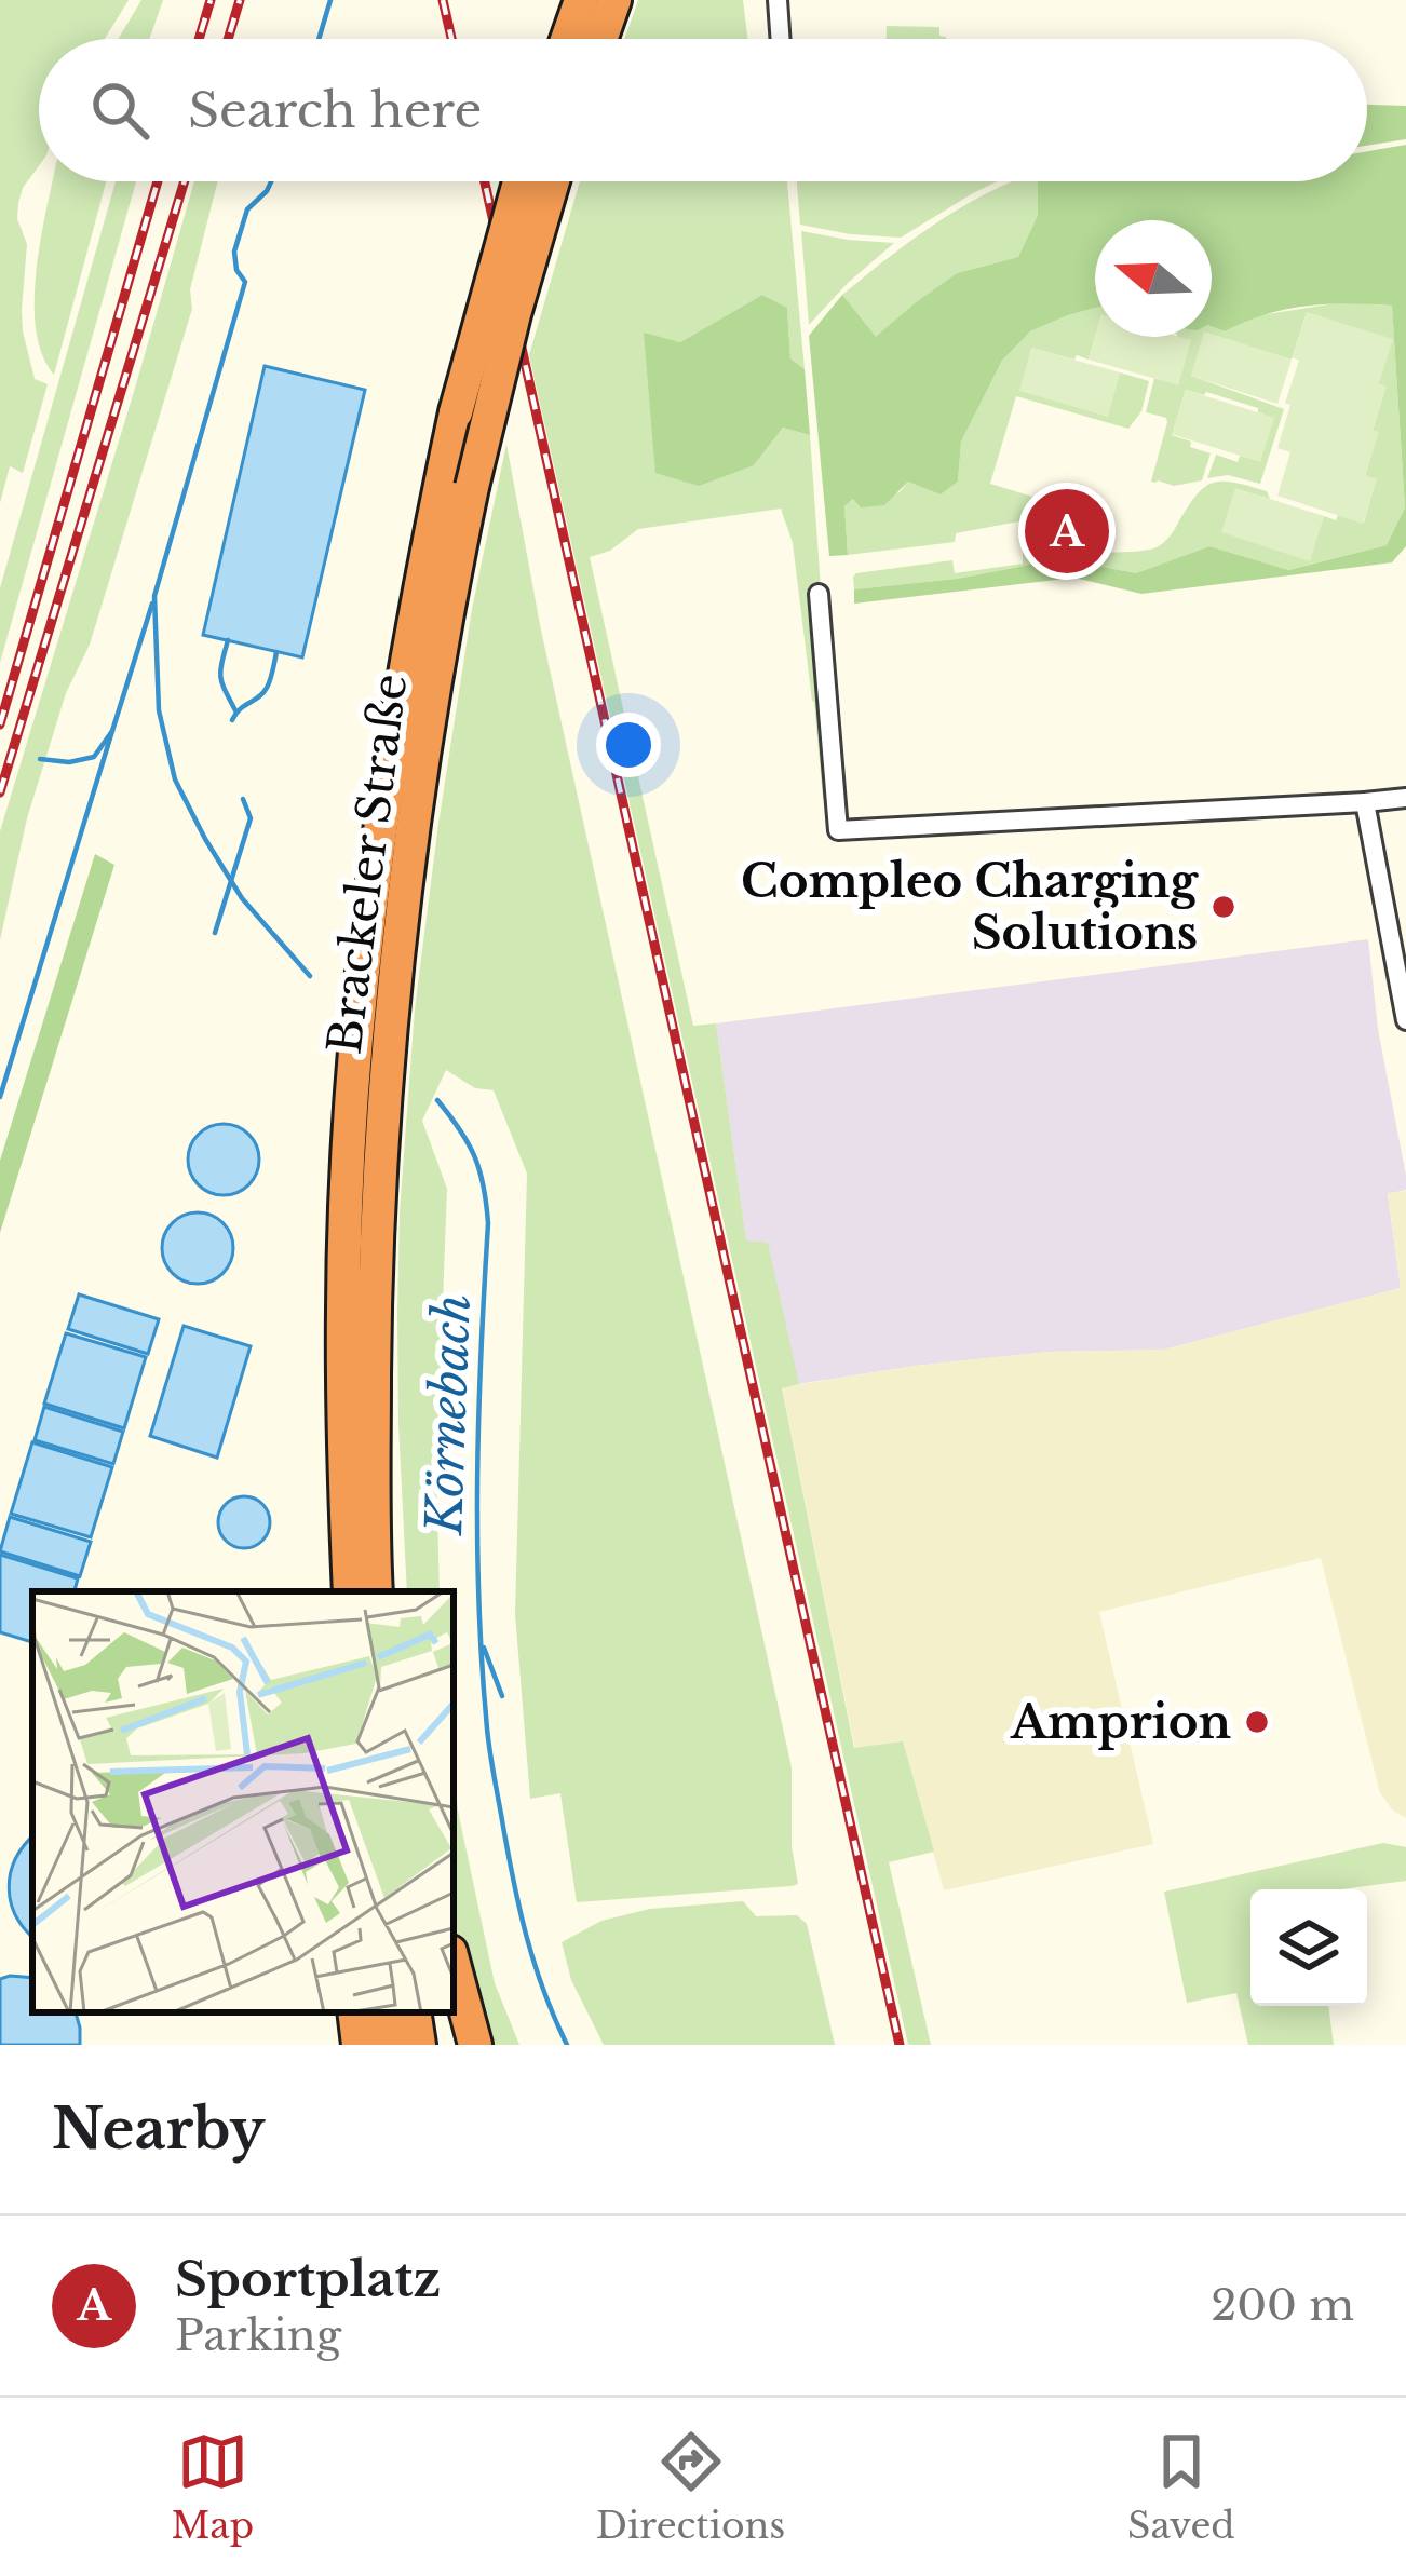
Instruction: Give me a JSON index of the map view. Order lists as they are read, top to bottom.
{
  "streets": {
    "highway": ["Brackeler Straße"]
  },
  "water": ["Körnebach"],
  "places": ["Compleo Charging Solutions", "Amprion"],
  "north": "left",
  "page": {
    "search": "Search here",
    "pins": "A",
    "heading": "Nearby",
    "list": [
      {
        "mark": "A",
        "name": "Sportplatz",
        "note": "Parking",
        "value": "200 m"
      }
    ],
    "nav": ["Map", "Directions", "Saved"]
  }
}
